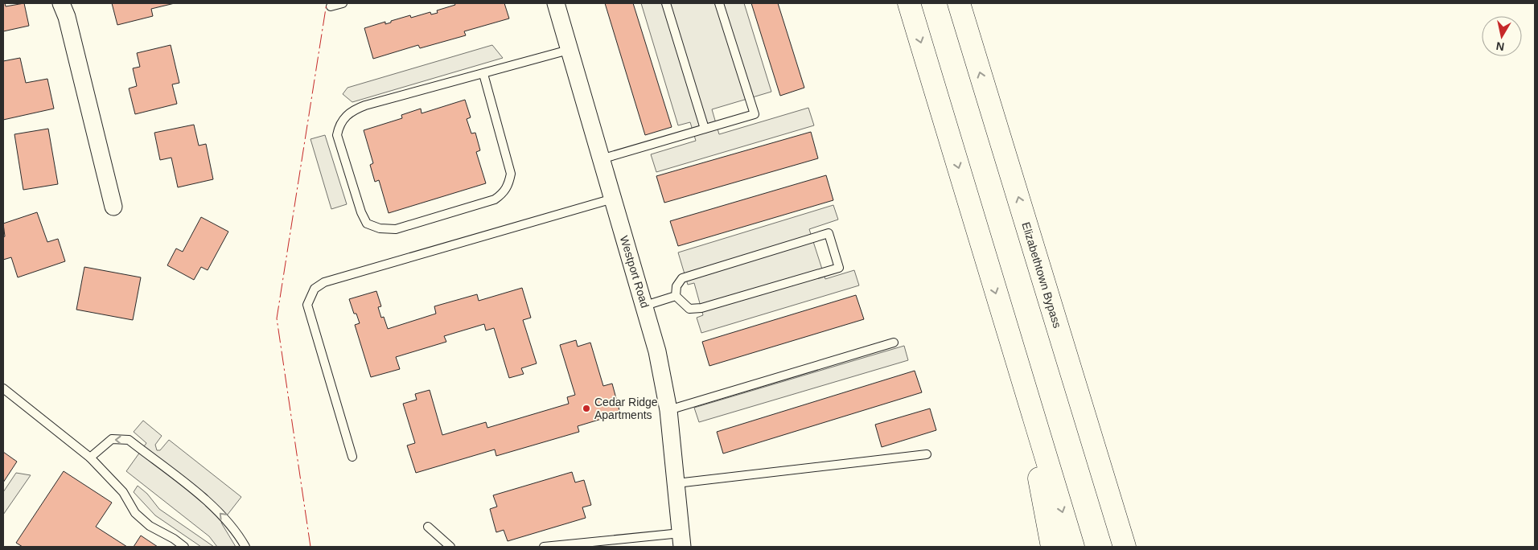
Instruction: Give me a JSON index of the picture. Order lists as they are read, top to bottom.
{
  "streets": {
    "highway": ["Elizabethtown Bypass"],
    "street": ["Westport Road"]
  },
  "places": ["Cedar Ridge Apartments"],
  "north": "bottom"
}
